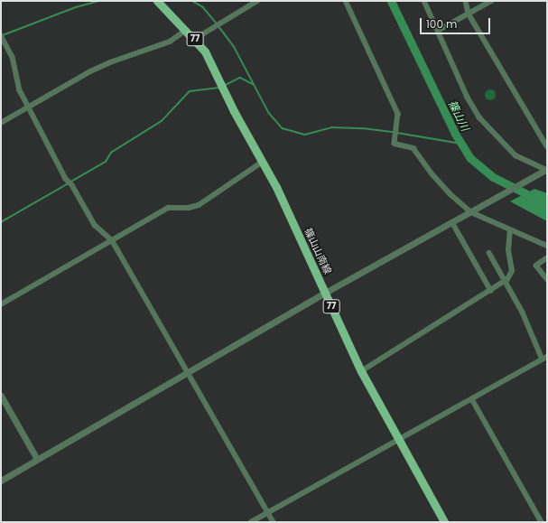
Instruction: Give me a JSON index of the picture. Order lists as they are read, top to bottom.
{
  "streets": {
    "main road": ["77", "篠山山南線"]
  },
  "water": ["篠山川"],
  "scale_bar": "100 m"
}
